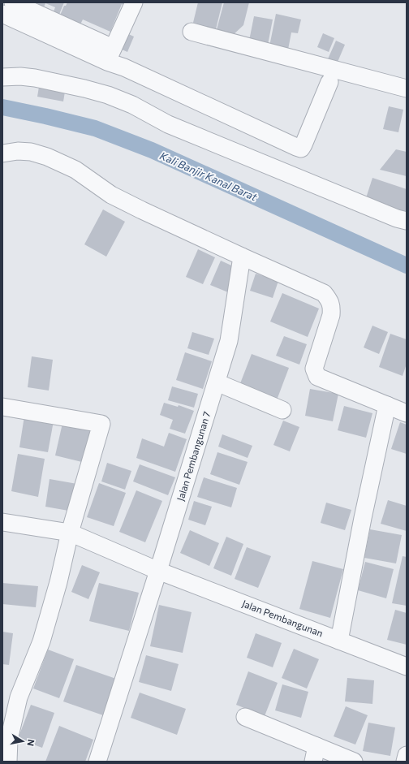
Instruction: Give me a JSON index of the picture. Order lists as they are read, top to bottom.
{
  "streets": {
    "street": ["Jalan Pembangunan 7", "Jalan Pembangunan"]
  },
  "crossings": [
    ["Jalan Pembangunan 7", "Jalan Pembangunan"]
  ],
  "water": ["Kali Banjir Kanal Barat"],
  "north": "right"
}
